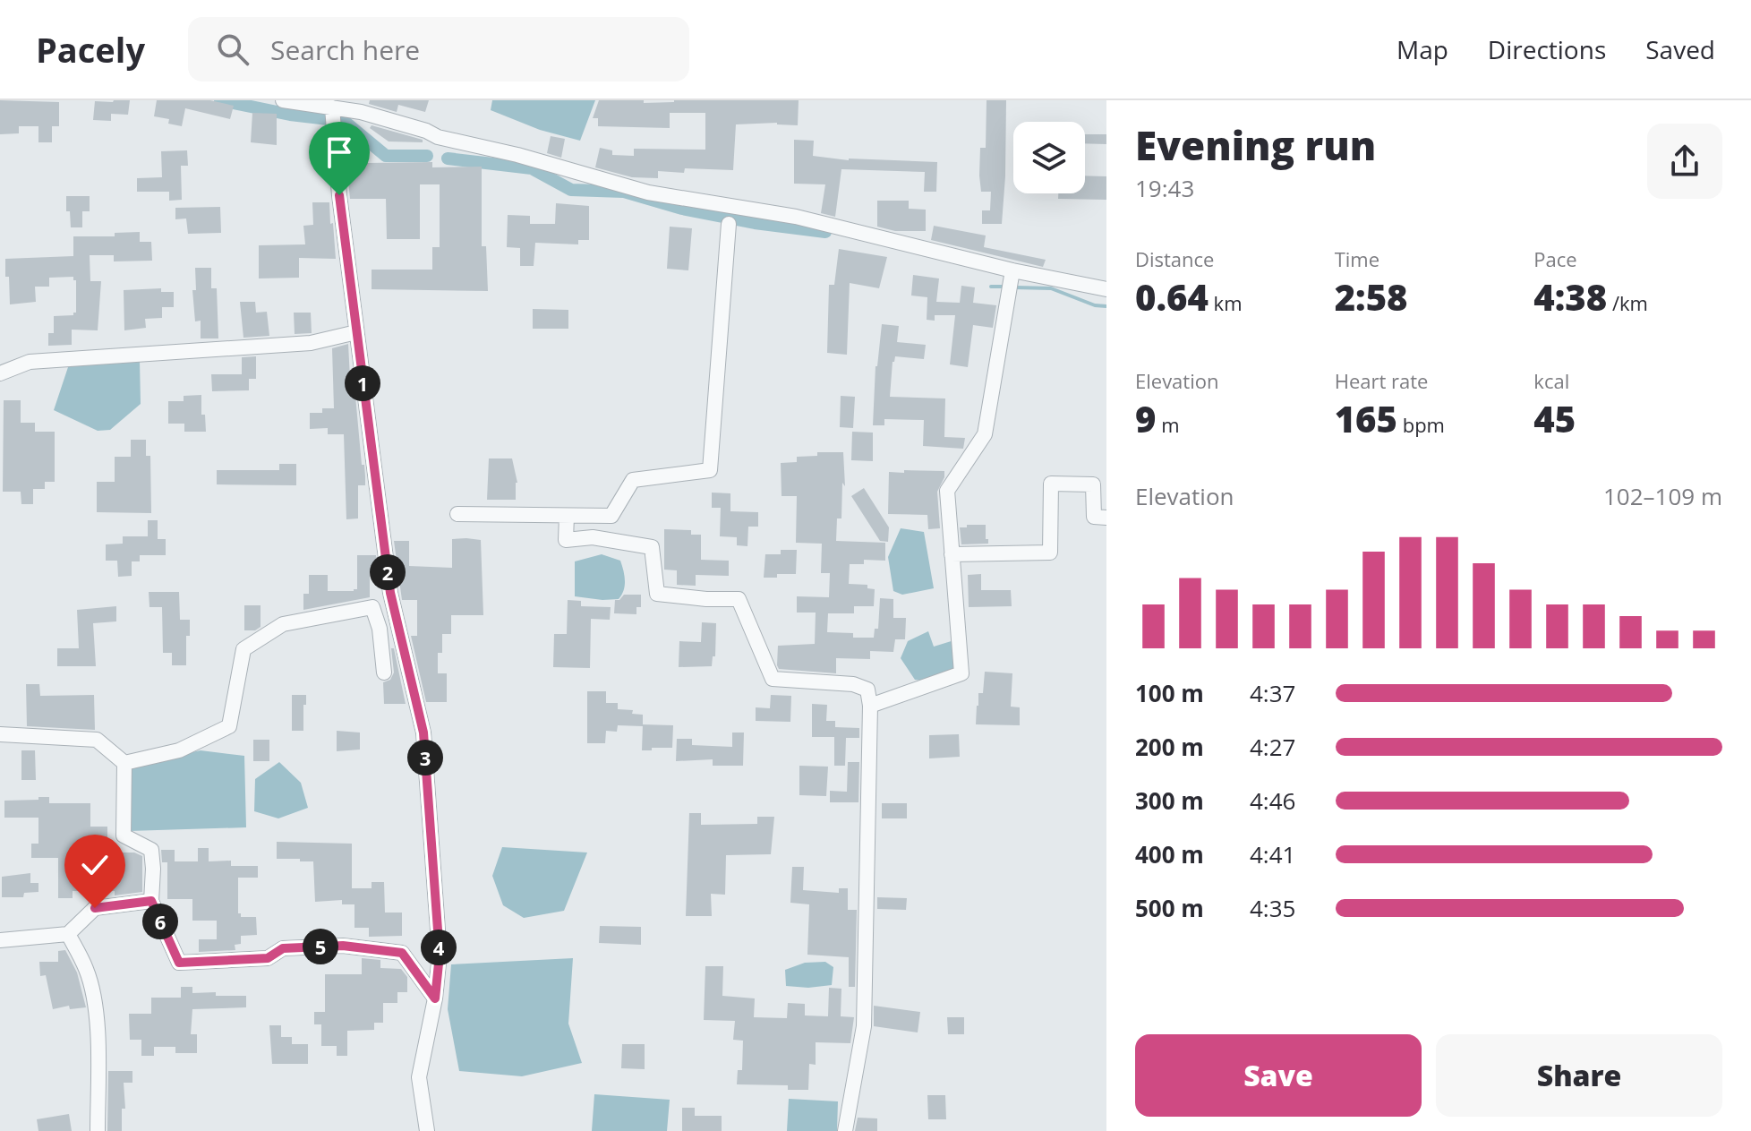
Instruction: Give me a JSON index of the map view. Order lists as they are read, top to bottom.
{
  "page": {
    "header": "Pacely",
    "search": "Search here",
    "nav": ["Map", "Directions", "Saved"],
    "heading": ["Evening run", "19:43"],
    "stats": [
      ["Distance", "0.64 km"],
      ["Time", "2:58"],
      ["Pace", "4:38 /km"],
      ["Elevation", "9 m"],
      ["Heart rate", "165 bpm"],
      ["kcal", "45"]
    ],
    "pins": [
      "1",
      "2",
      "3",
      "6",
      "5",
      "4"
    ],
    "chart": ["Elevation", "102–109 m"],
    "list": [
      {
        "name": "100 m",
        "note": "4:37"
      },
      {
        "name": "200 m",
        "note": "4:27"
      },
      {
        "name": "300 m",
        "note": "4:46"
      },
      {
        "name": "400 m",
        "note": "4:41"
      },
      {
        "name": "500 m",
        "note": "4:35"
      }
    ],
    "buttons": ["Save", "Share"]
  }
}
